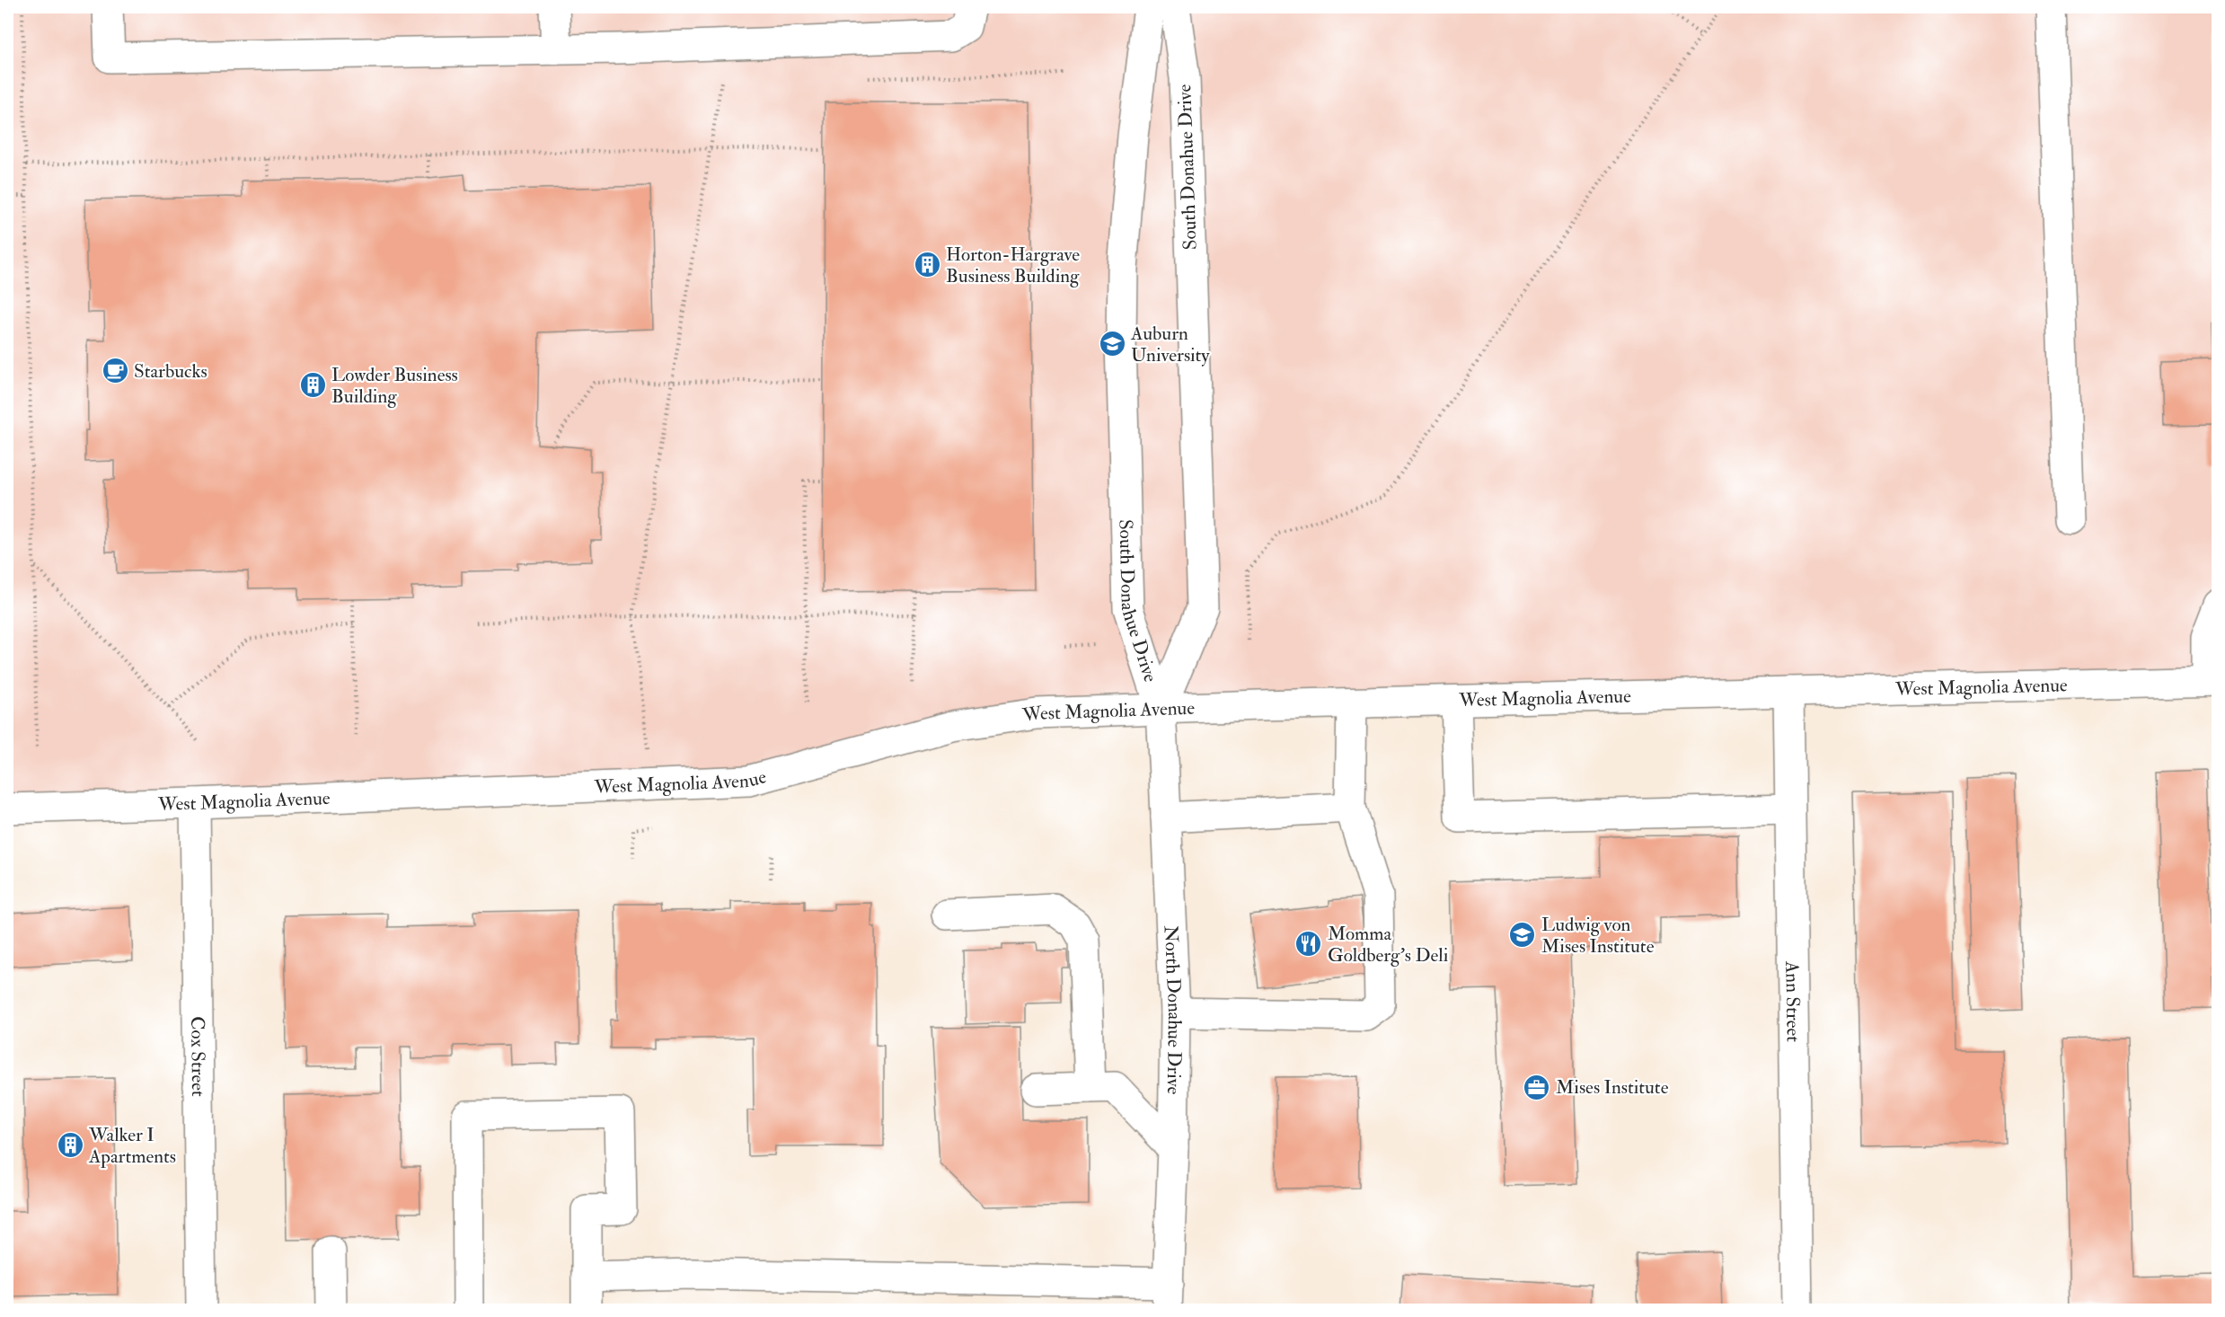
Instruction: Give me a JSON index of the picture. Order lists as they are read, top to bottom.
{
  "streets": {
    "street": [
      "South Donahue Drive",
      "West Magnolia Avenue",
      "Ann Street",
      "North Donahue Drive",
      "Cox Street"
    ]
  },
  "crossings": [
    ["South Donahue Drive", "West Magnolia Avenue"],
    ["South Donahue Drive", "North Donahue Drive"],
    ["West Magnolia Avenue", "Ann Street"],
    ["West Magnolia Avenue", "North Donahue Drive"],
    ["West Magnolia Avenue", "Cox Street"]
  ],
  "places": {
    "building": ["Horton-Hargrave Business Building", "Lowder Business Building", "Walker I Apartments"],
    "school or university": ["Auburn University", "Ludwig von Mises Institute"],
    "cafe": ["Starbucks"],
    "restaurant": ["Momma Goldberg's Deli"],
    "office": ["Mises Institute"]
  }
}
